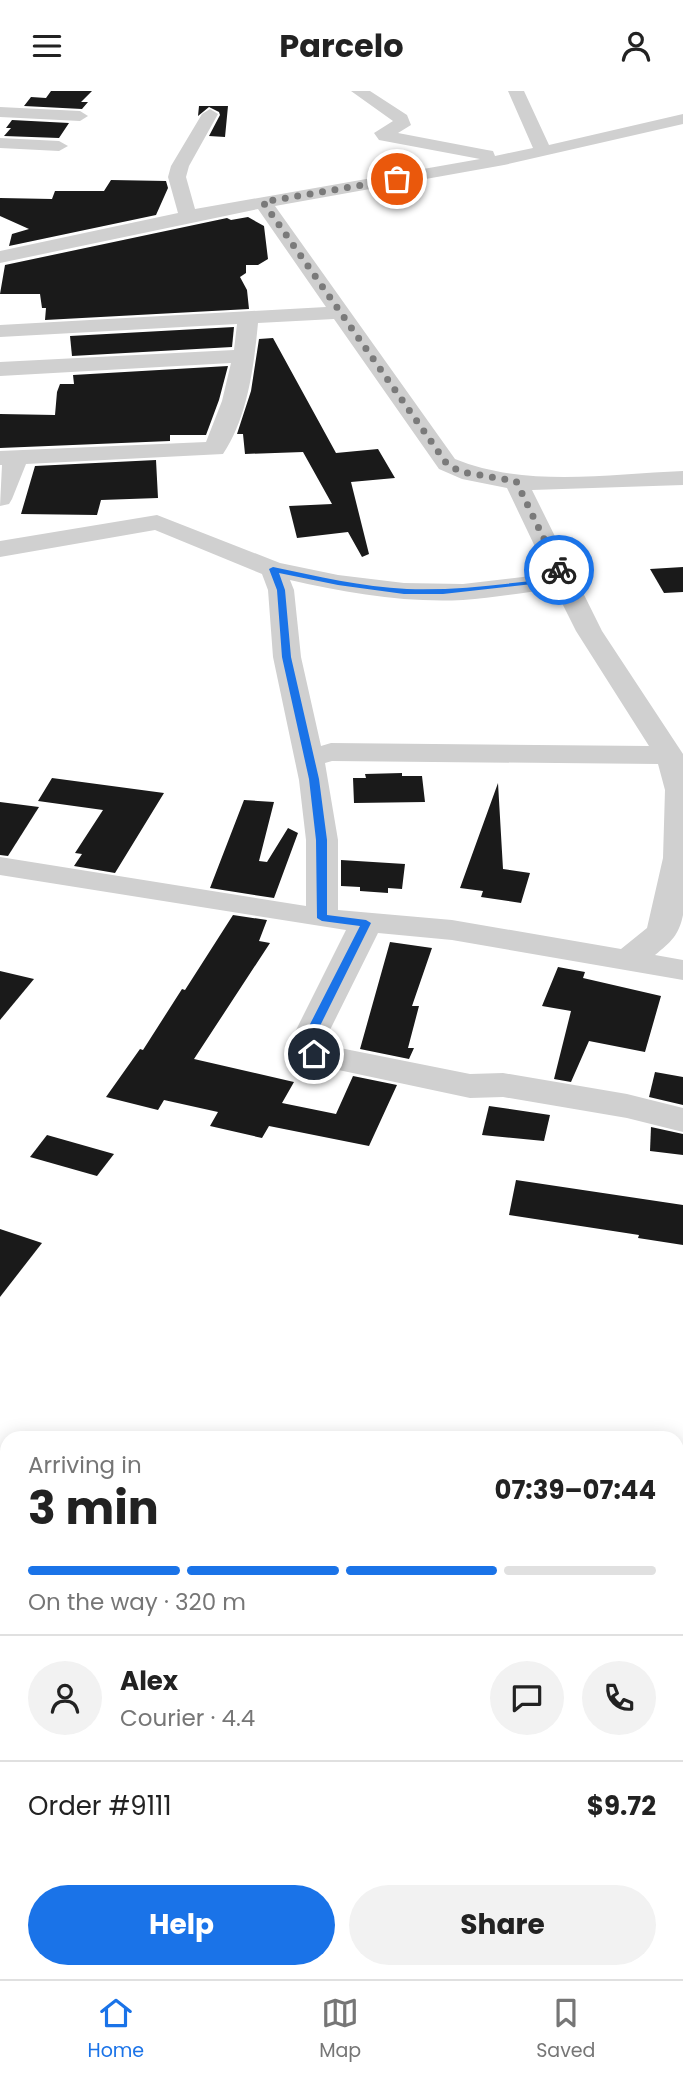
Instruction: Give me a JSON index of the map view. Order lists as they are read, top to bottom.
{
  "page": {
    "header": "Parcelo",
    "heading": ["3 min", "Arriving in", "07:39–07:44"],
    "panel": [
      "Alex",
      "Courier · 4.4",
      "Order #9111",
      "$9.72"
    ],
    "bar": "On the way · 320 m",
    "buttons": ["Help", "Share"],
    "tabs": ["Home", "Map", "Saved"]
  }
}
